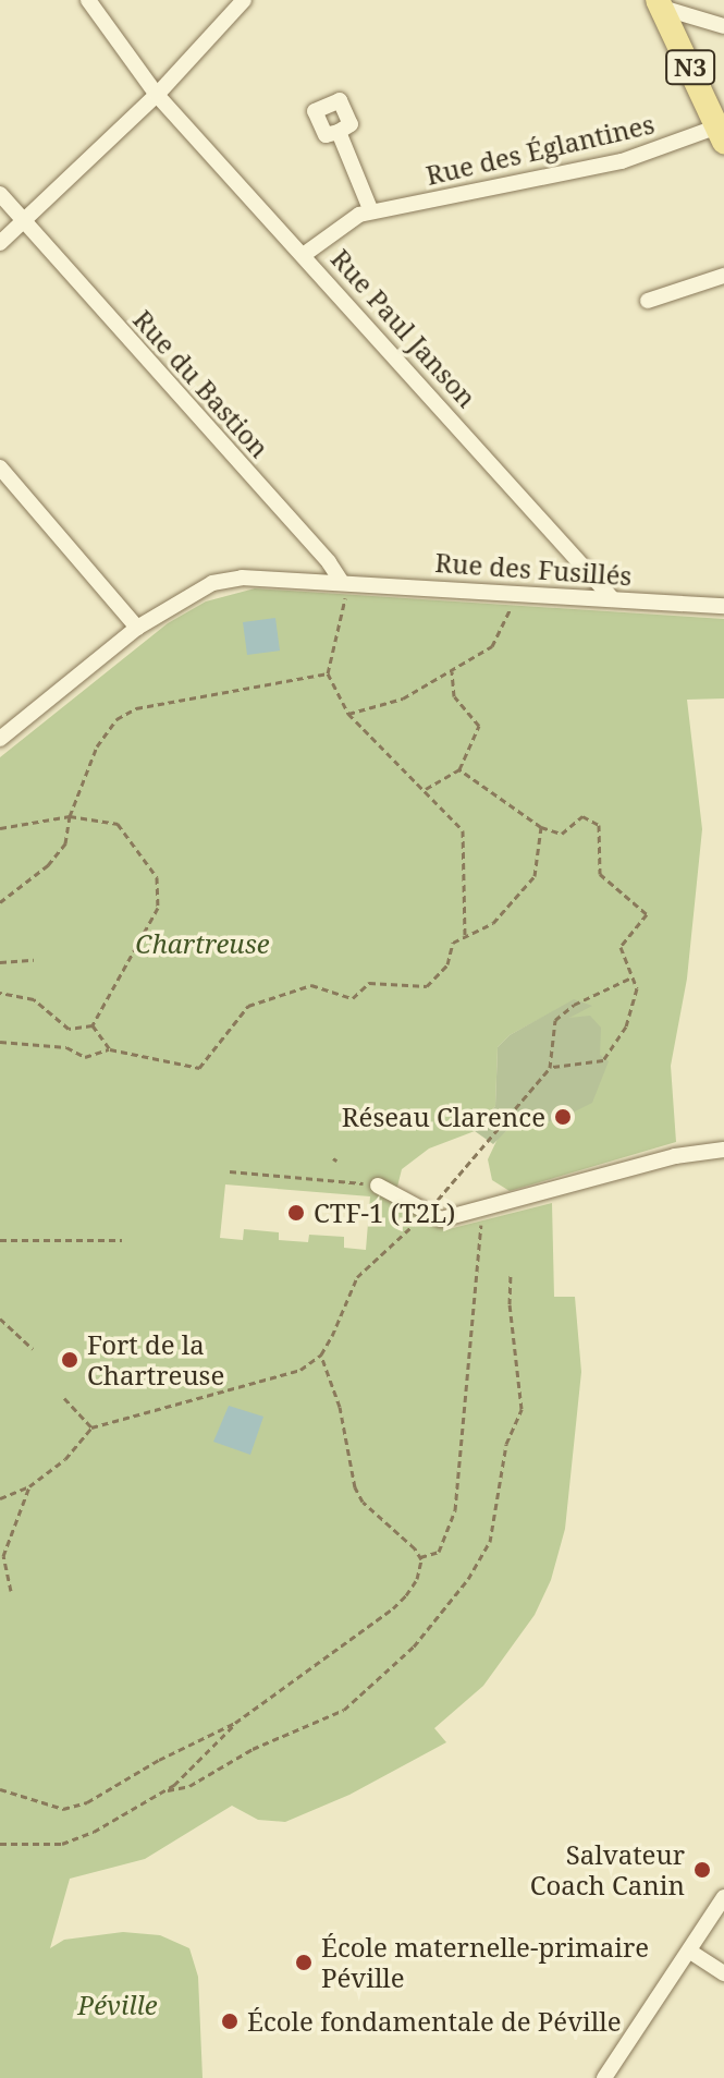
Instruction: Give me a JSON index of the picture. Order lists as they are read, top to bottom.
{
  "streets": {
    "main road": ["N3"],
    "street": [
      "Rue des Églantines",
      "Rue Paul Janson",
      "Rue du Bastion",
      "Rue des Fusillés"
    ]
  },
  "crossings": [
    ["N3", "Rue des Églantines"],
    ["Rue des Églantines", "Rue Paul Janson"],
    ["Rue Paul Janson", "Rue des Fusillés"],
    ["Rue du Bastion", "Rue des Fusillés"]
  ],
  "parks": ["Chartreuse", "Péville"],
  "places": [
    "Réseau Clarence",
    "CTF-1 (T2L)",
    "Fort de la Chartreuse",
    "Salvateur Coach Canin",
    "École maternelle-primaire Péville",
    "École fondamentale de Péville"
  ]
}
